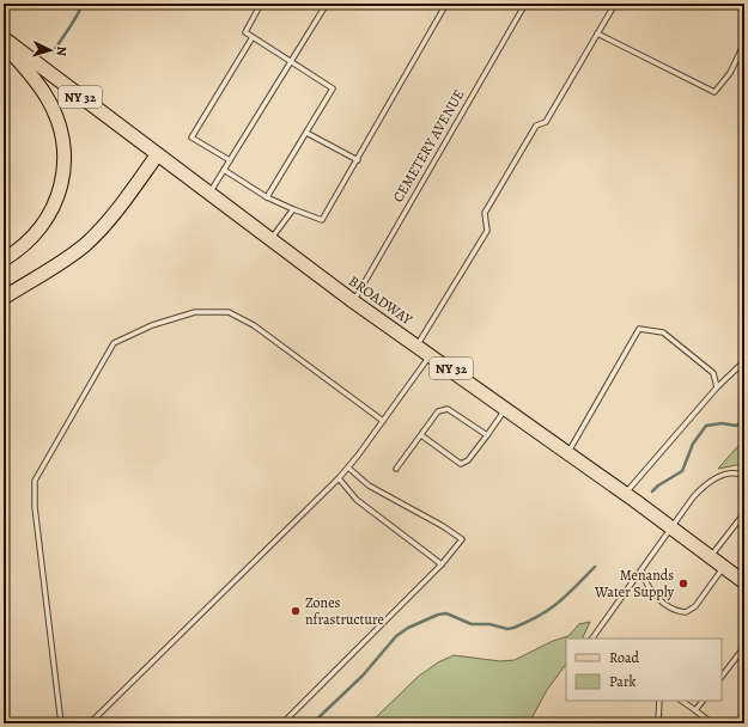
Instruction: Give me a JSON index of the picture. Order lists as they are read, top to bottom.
{
  "streets": {
    "main road": ["NY 32", "BROADWAY"],
    "lane": ["CEMETERY AVENUE"]
  },
  "crossings": [
    ["CEMETERY AVENUE", "BROADWAY"]
  ],
  "places": ["Menands Water Supply", "Zones nfrastructure"],
  "legend": ["Road", "Park"],
  "north": "right"
}
